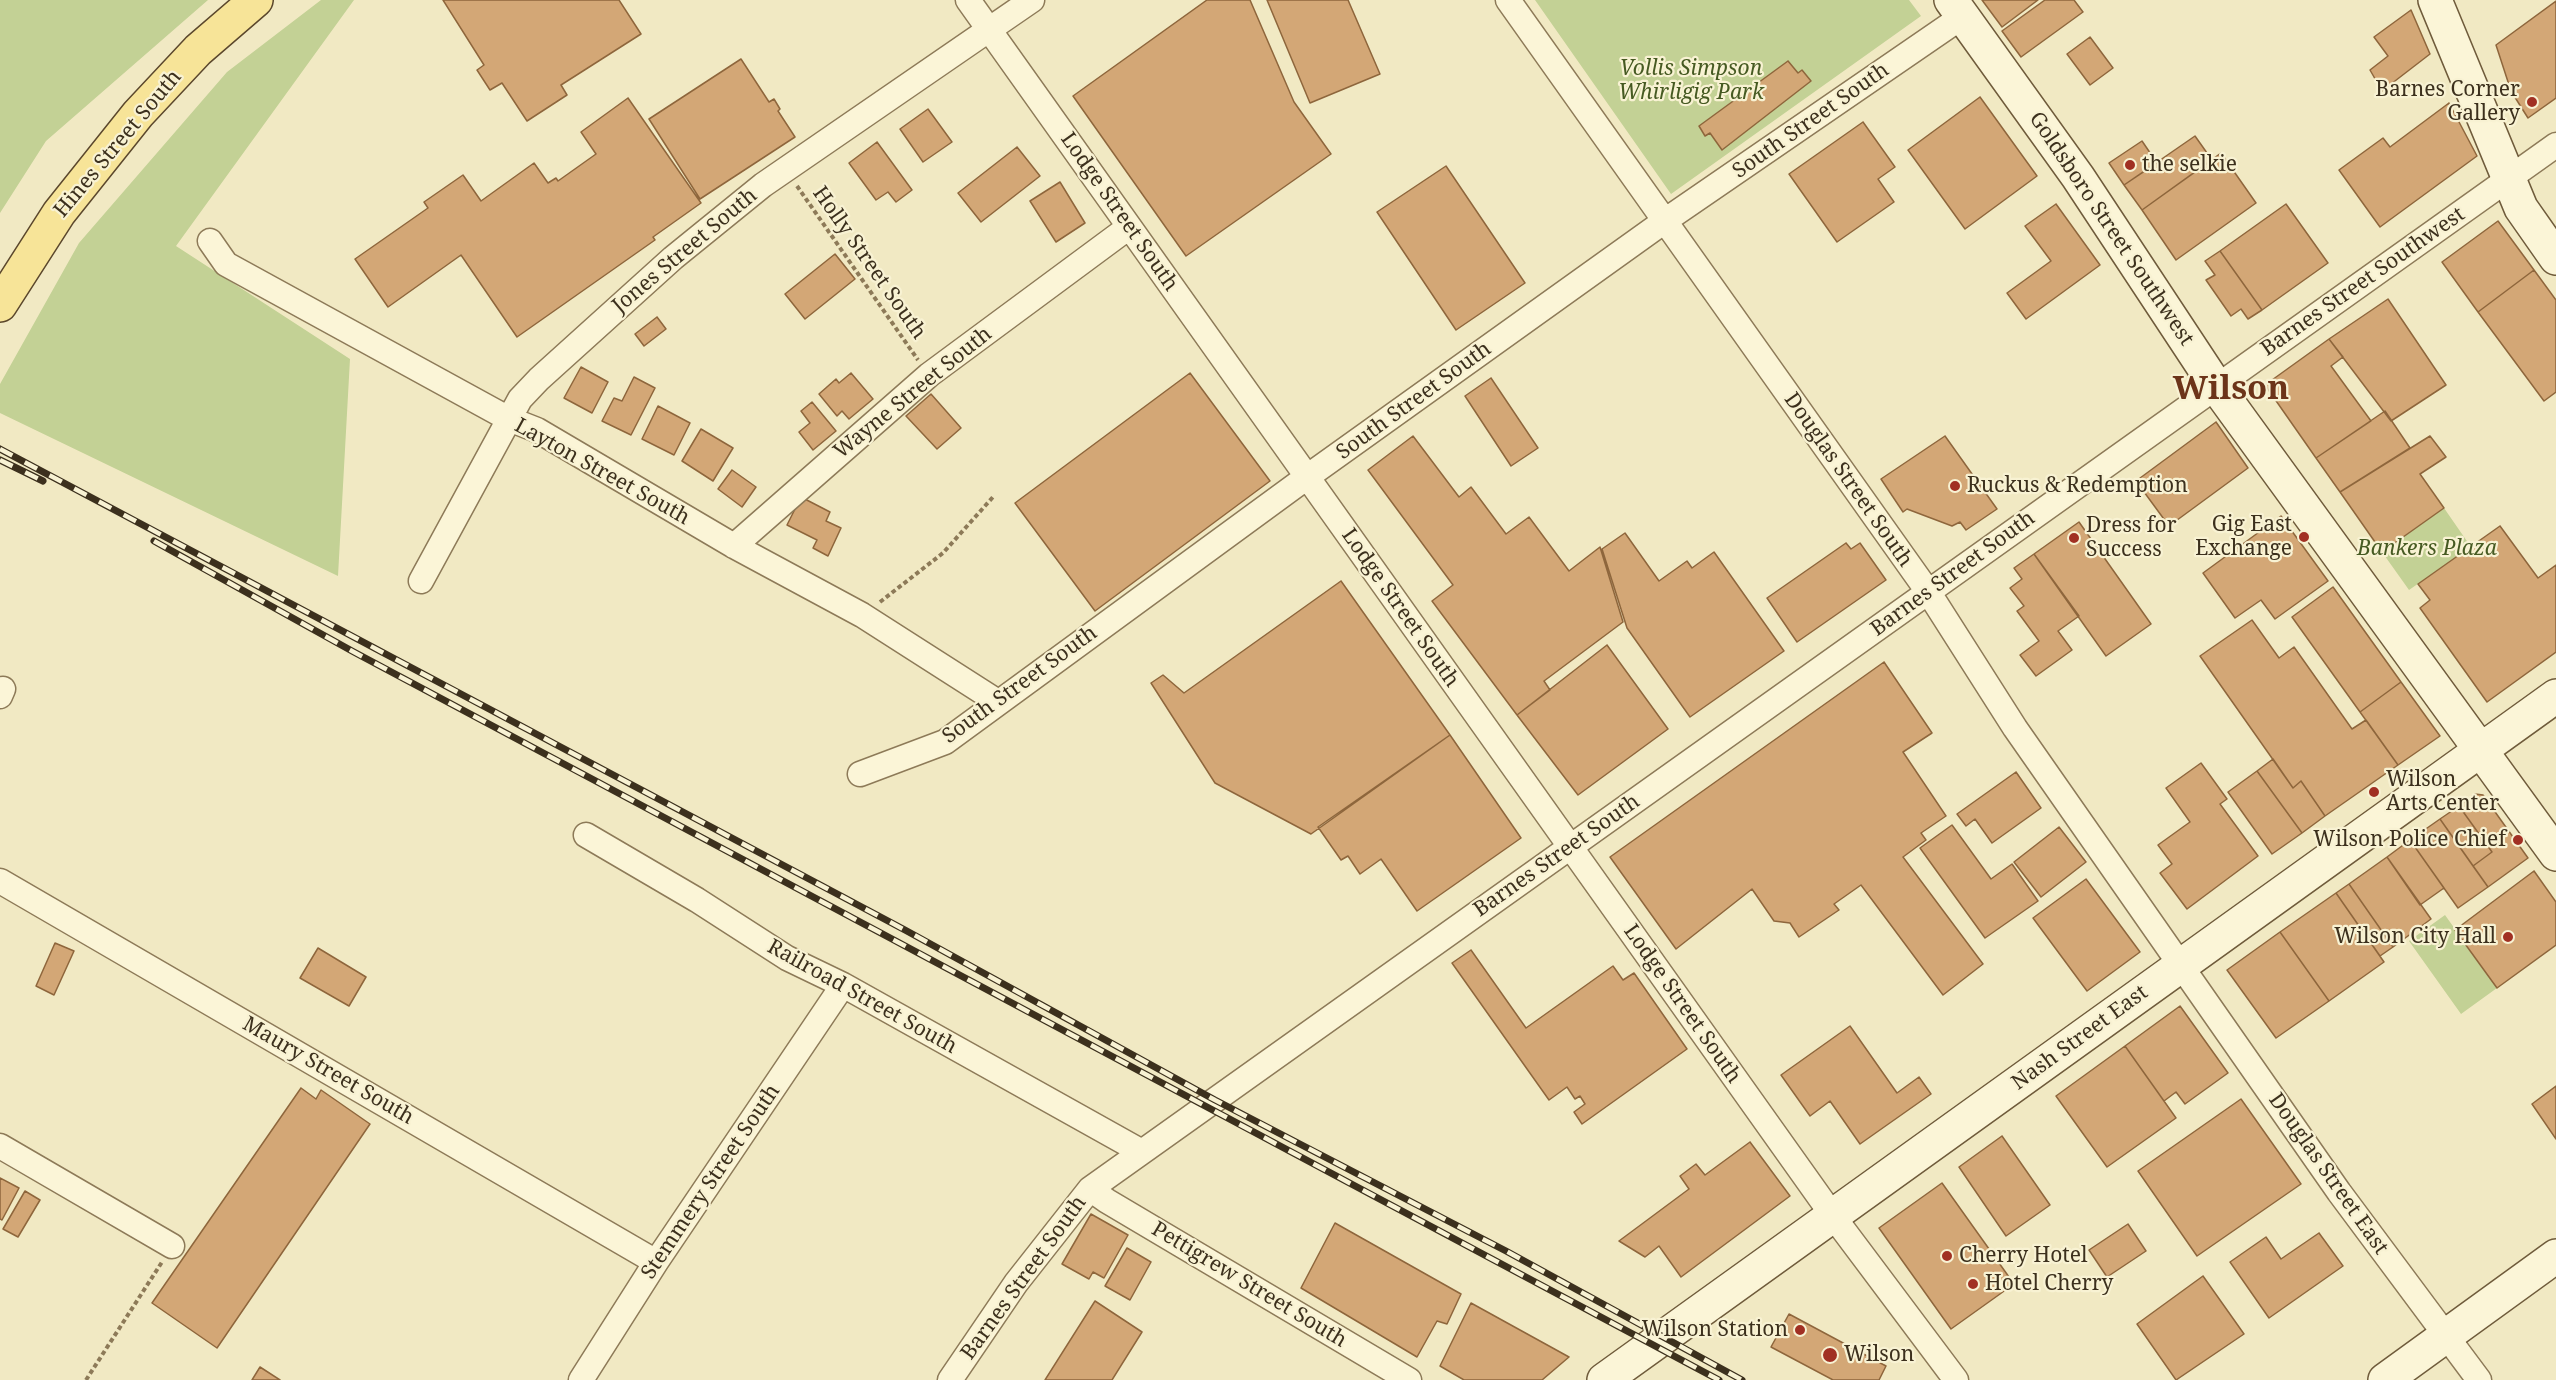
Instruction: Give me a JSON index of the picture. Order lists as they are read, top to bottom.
{
  "streets": {
    "main road": ["Hines Street South", "Goldsboro Street Southwest", "Nash Street East"],
    "street": [
      "South Street South",
      "Lodge Street South",
      "Jones Street South",
      "Barnes Street Southwest",
      "Wayne Street South",
      "Layton Street South",
      "Douglas Street South",
      "Barnes Street South",
      "Railroad Street South",
      "Maury Street South",
      "Douglas Street East",
      "Stemmery Street South",
      "Pettigrew Street South"
    ],
    "path": ["Holly Street South"]
  },
  "crossings": [
    ["South Street South", "Lodge Street South"],
    ["South Street South", "Goldsboro Street Southwest"],
    ["South Street South", "Layton Street South"],
    ["South Street South", "Douglas Street South"],
    ["Lodge Street South", "Jones Street South"],
    ["Lodge Street South", "Wayne Street South"],
    ["Lodge Street South", "Barnes Street South"],
    ["Lodge Street South", "Nash Street East"],
    ["Goldsboro Street Southwest", "Barnes Street Southwest"],
    ["Goldsboro Street Southwest", "Barnes Street South"],
    ["Goldsboro Street Southwest", "Nash Street East"],
    ["Jones Street South", "Holly Street South"],
    ["Jones Street South", "Layton Street South"],
    ["Holly Street South", "Wayne Street South"],
    ["Barnes Street Southwest", "Barnes Street South"],
    ["Wayne Street South", "Layton Street South"],
    ["Douglas Street South", "Barnes Street South"],
    ["Douglas Street South", "Nash Street East"],
    ["Douglas Street South", "Douglas Street East"],
    ["Barnes Street South", "Railroad Street South"],
    ["Barnes Street South", "Pettigrew Street South"],
    ["Railroad Street South", "Stemmery Street South"],
    ["Nash Street East", "Douglas Street East"],
    ["Maury Street South", "Stemmery Street South"]
  ],
  "districts": ["Wilson"],
  "parks": ["Vollis Simpson Whirligig Park", "Bankers Plaza"],
  "places": [
    "Barnes Corner Gallery",
    "the selkie",
    "Ruckus & Redemption",
    "Gig East Exchange",
    "Dress for Success",
    "Wilson Arts Center",
    "Wilson Police Chief",
    "Wilson City Hall",
    "Cherry Hotel",
    "Hotel Cherry",
    "Wilson Station",
    "Wilson"
  ]
}
